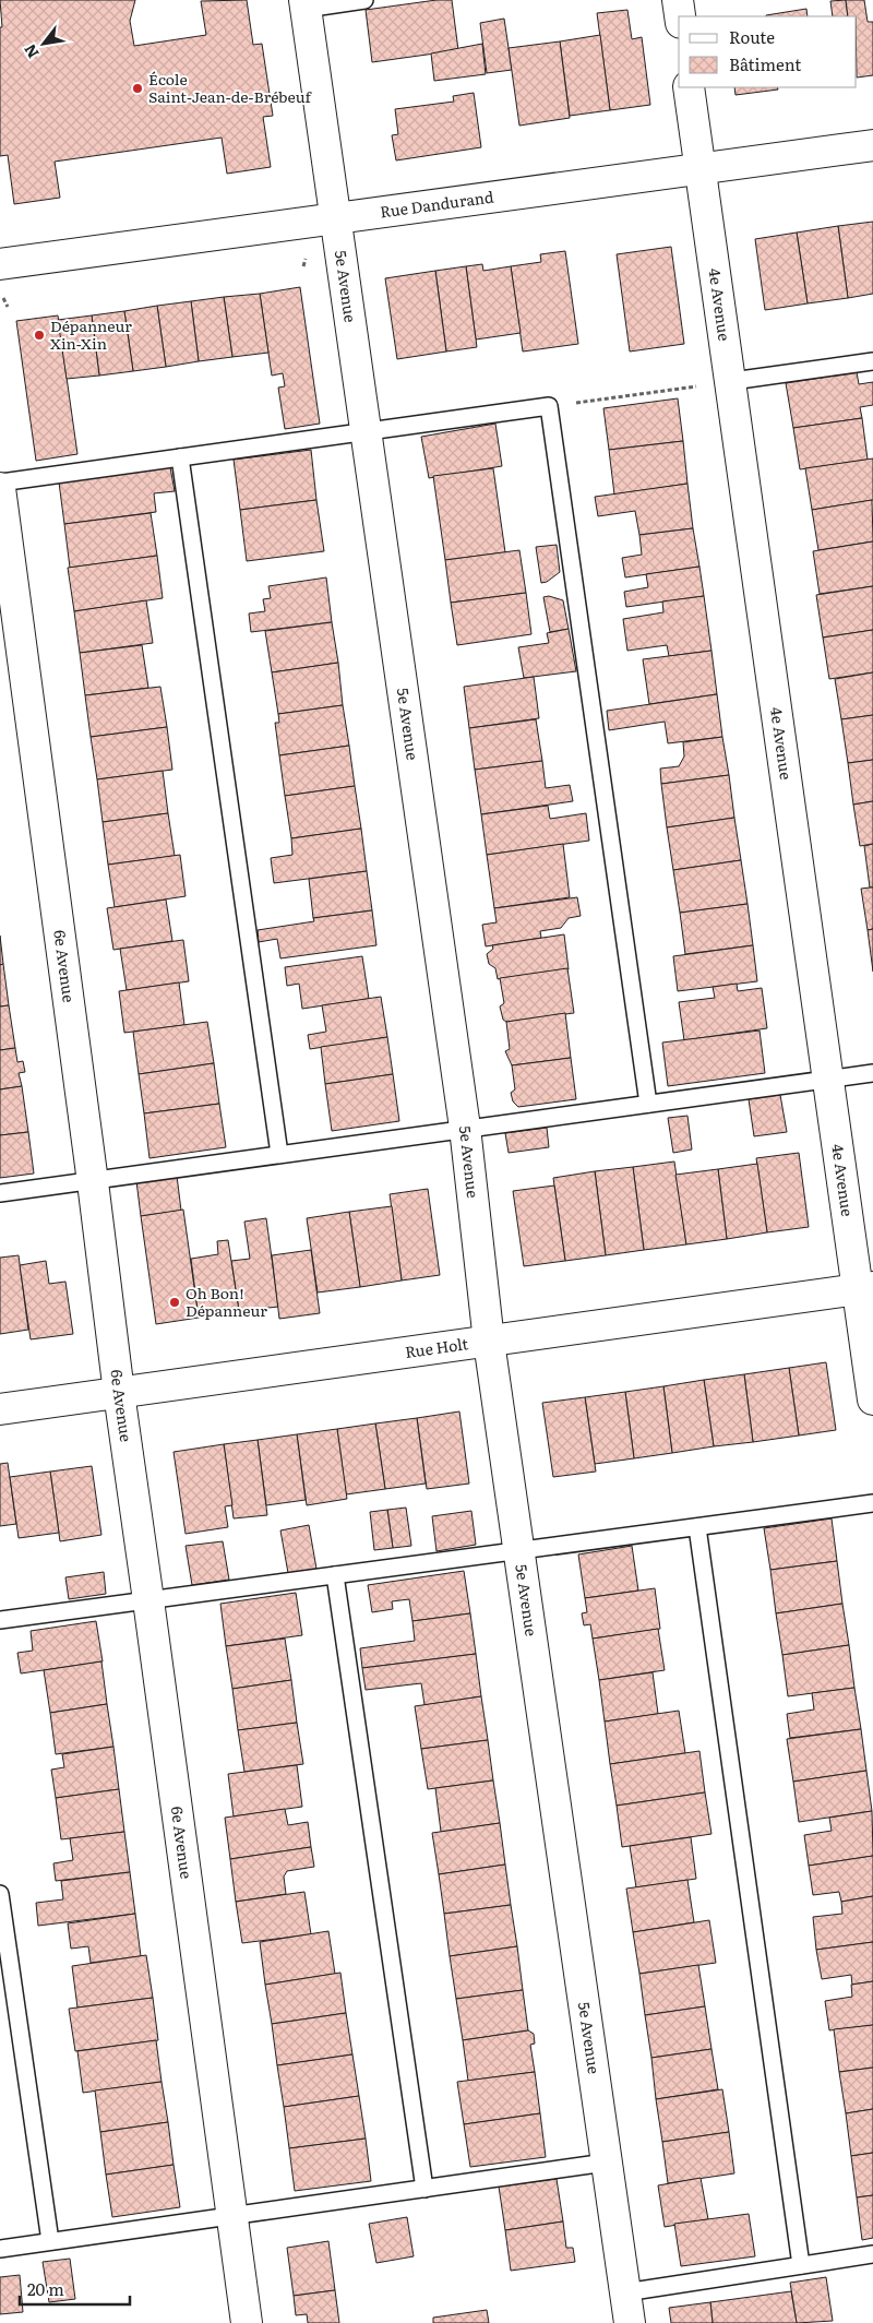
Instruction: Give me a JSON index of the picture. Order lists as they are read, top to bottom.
{
  "streets": {
    "street": [
      "Rue Dandurand",
      "5e Avenue",
      "4e Avenue",
      "6e Avenue",
      "Rue Holt"
    ]
  },
  "crossings": [
    ["Rue Dandurand", "5e Avenue"],
    ["Rue Dandurand", "4e Avenue"],
    ["5e Avenue", "Rue Holt"],
    ["4e Avenue", "Rue Holt"],
    ["6e Avenue", "Rue Holt"]
  ],
  "places": ["École Saint-Jean-de-Brébeuf", "Dépanneur Xin-Xin", "Oh Bon! Dépanneur"],
  "legend": ["Route", "Bâtiment"],
  "scale_bar": "20 m",
  "north": "bottom left"
}
